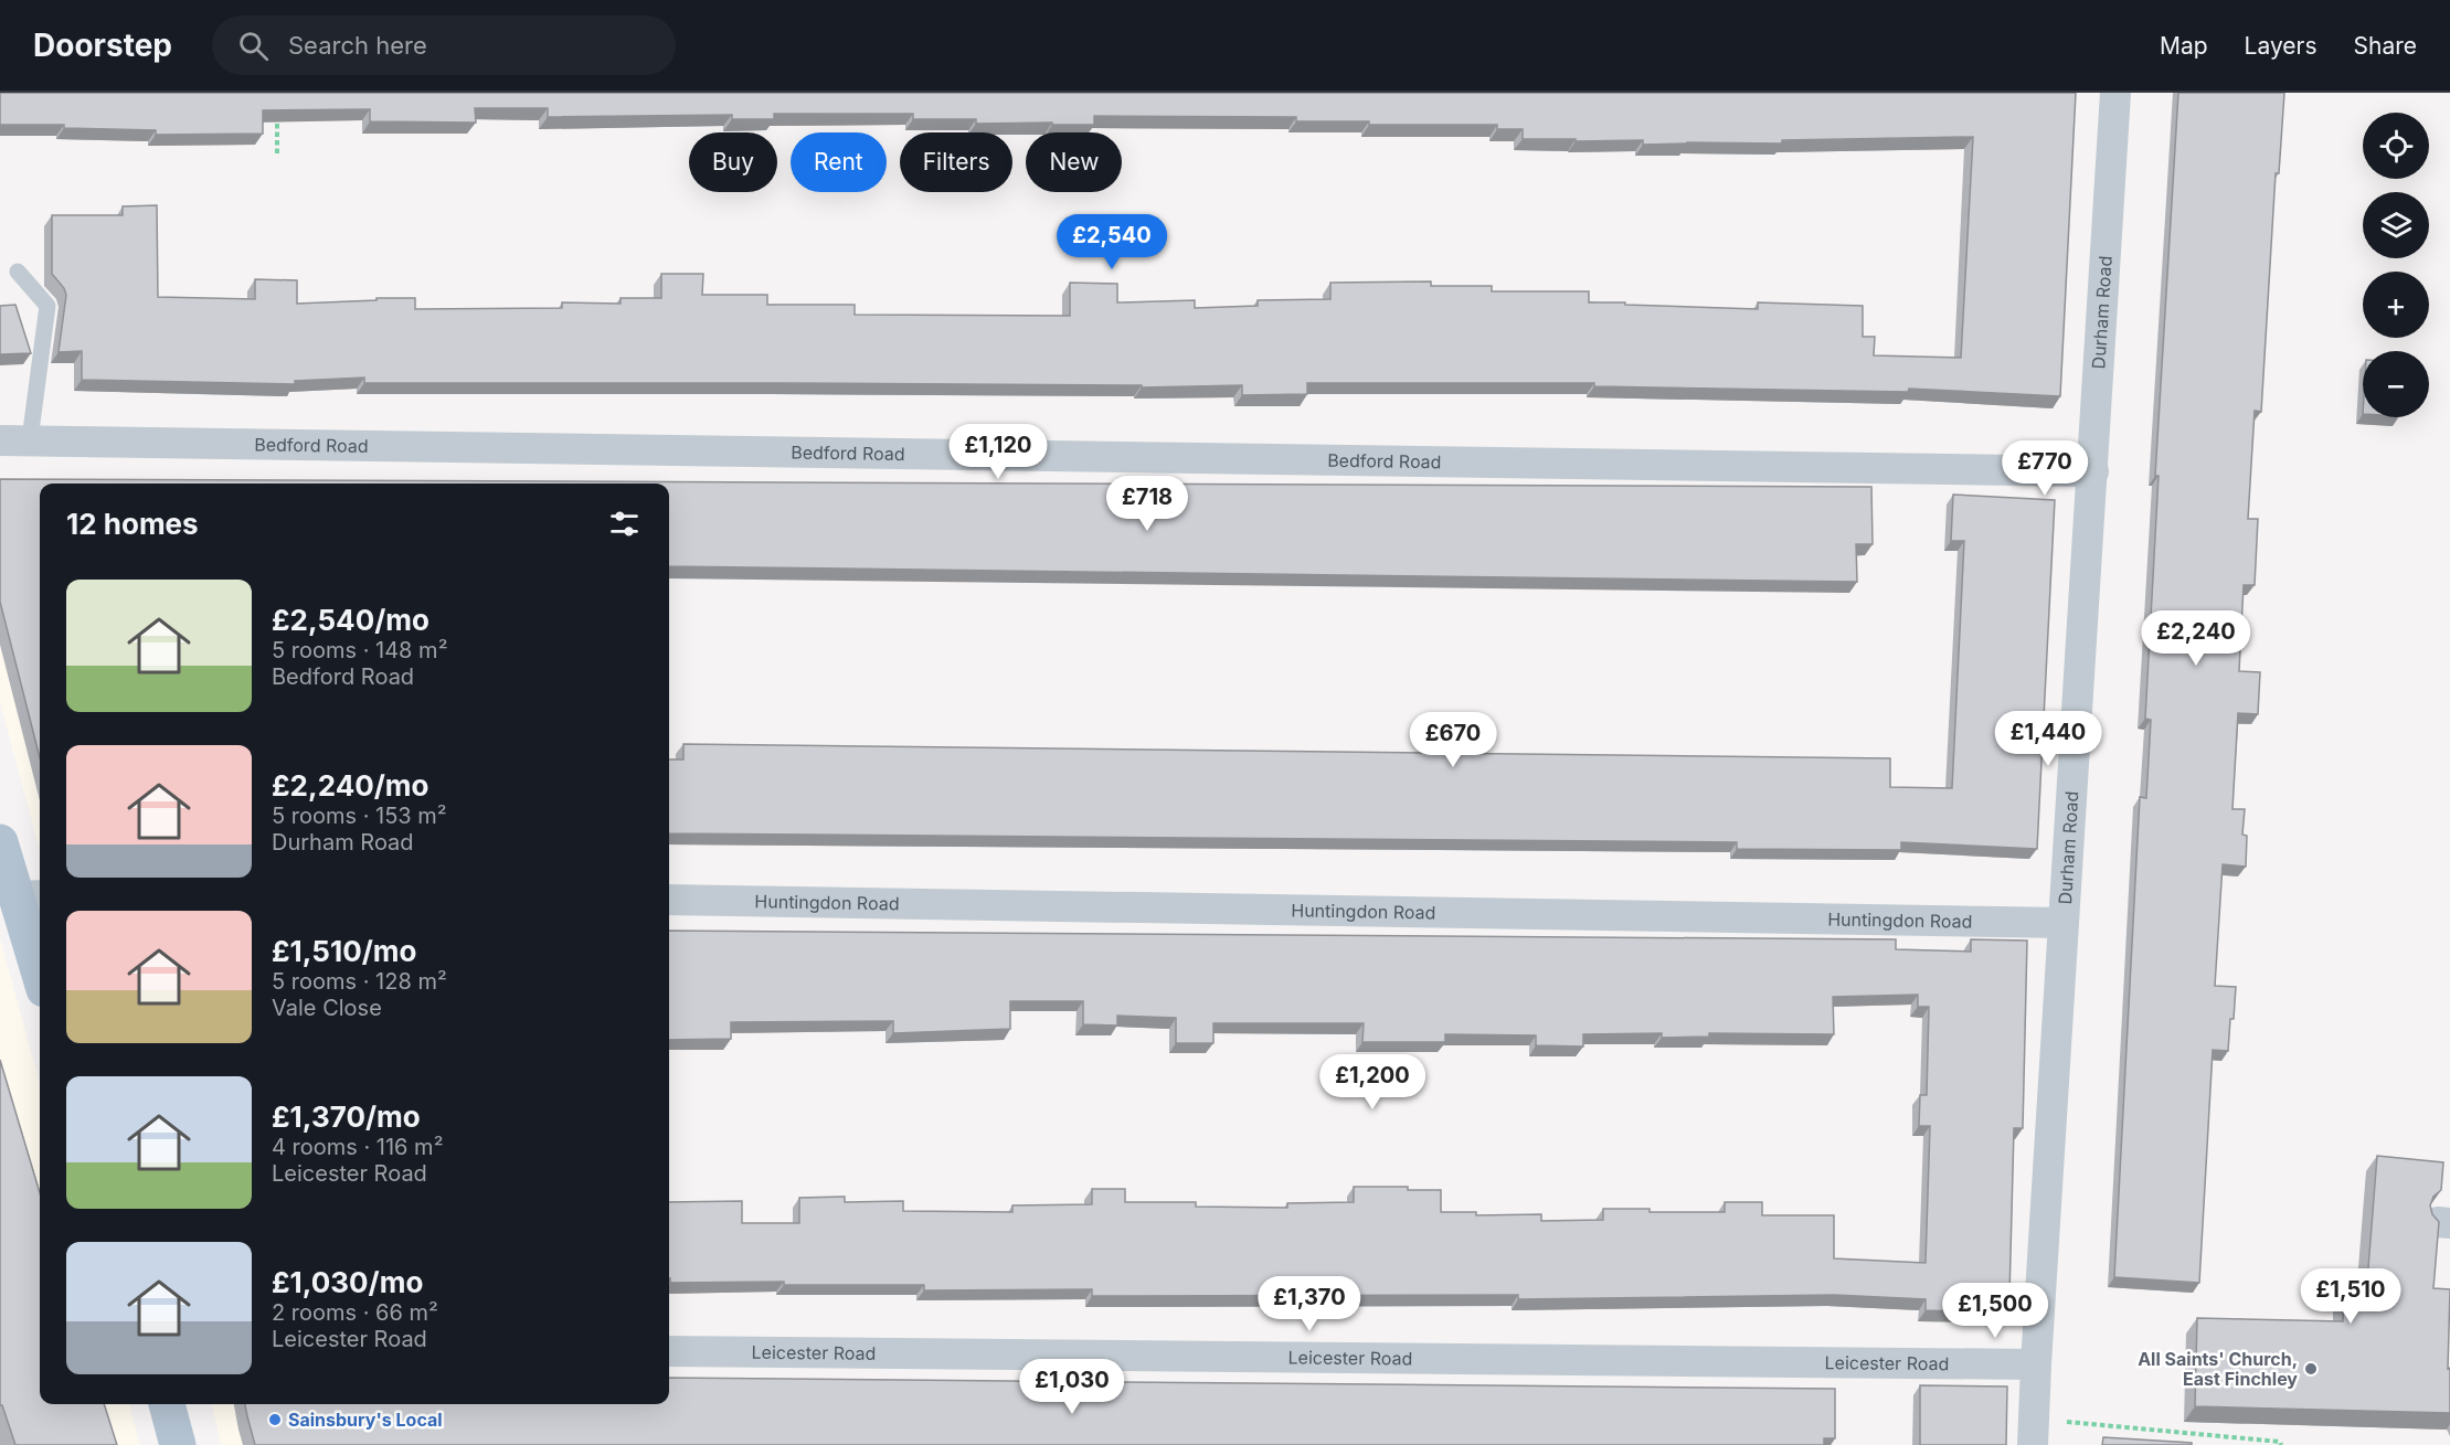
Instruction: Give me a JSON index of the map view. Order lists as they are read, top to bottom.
{
  "streets": {
    "street": [
      "Durham Road",
      "Bedford Road",
      "Huntingdon Road",
      "Leicester Road"
    ]
  },
  "crossings": [
    ["Durham Road", "Bedford Road"],
    ["Durham Road", "Huntingdon Road"],
    ["Durham Road", "Leicester Road"]
  ],
  "places": ["All Saints' Church, East Finchley", "Sainsbury's Local"],
  "page": {
    "header": "Doorstep",
    "search": "Search here",
    "nav": ["Map", "Layers", "Share"],
    "map_buttons": ["+", "−"],
    "chip": [
      "Buy",
      "Rent",
      "Filters",
      "New"
    ],
    "price": [
      "£2,540",
      "£1,120",
      "£770",
      "£718",
      "£2,240",
      "£1,440",
      "£670",
      "£1,200",
      "£1,510",
      "£1,370",
      "£1,500",
      "£1,030"
    ],
    "heading": "12 homes",
    "list": [
      {
        "name": "£2,540/mo",
        "note": "5 rooms · 148 m² · Bedford Road"
      },
      {
        "name": "£2,240/mo",
        "note": "5 rooms · 153 m² · Durham Road"
      },
      {
        "name": "£1,510/mo",
        "note": "5 rooms · 128 m² · Vale Close"
      },
      {
        "name": "£1,370/mo",
        "note": "4 rooms · 116 m² · Leicester Road"
      },
      {
        "name": "£1,030/mo",
        "note": "2 rooms · 66 m² · Leicester Road"
      }
    ]
  }
}
